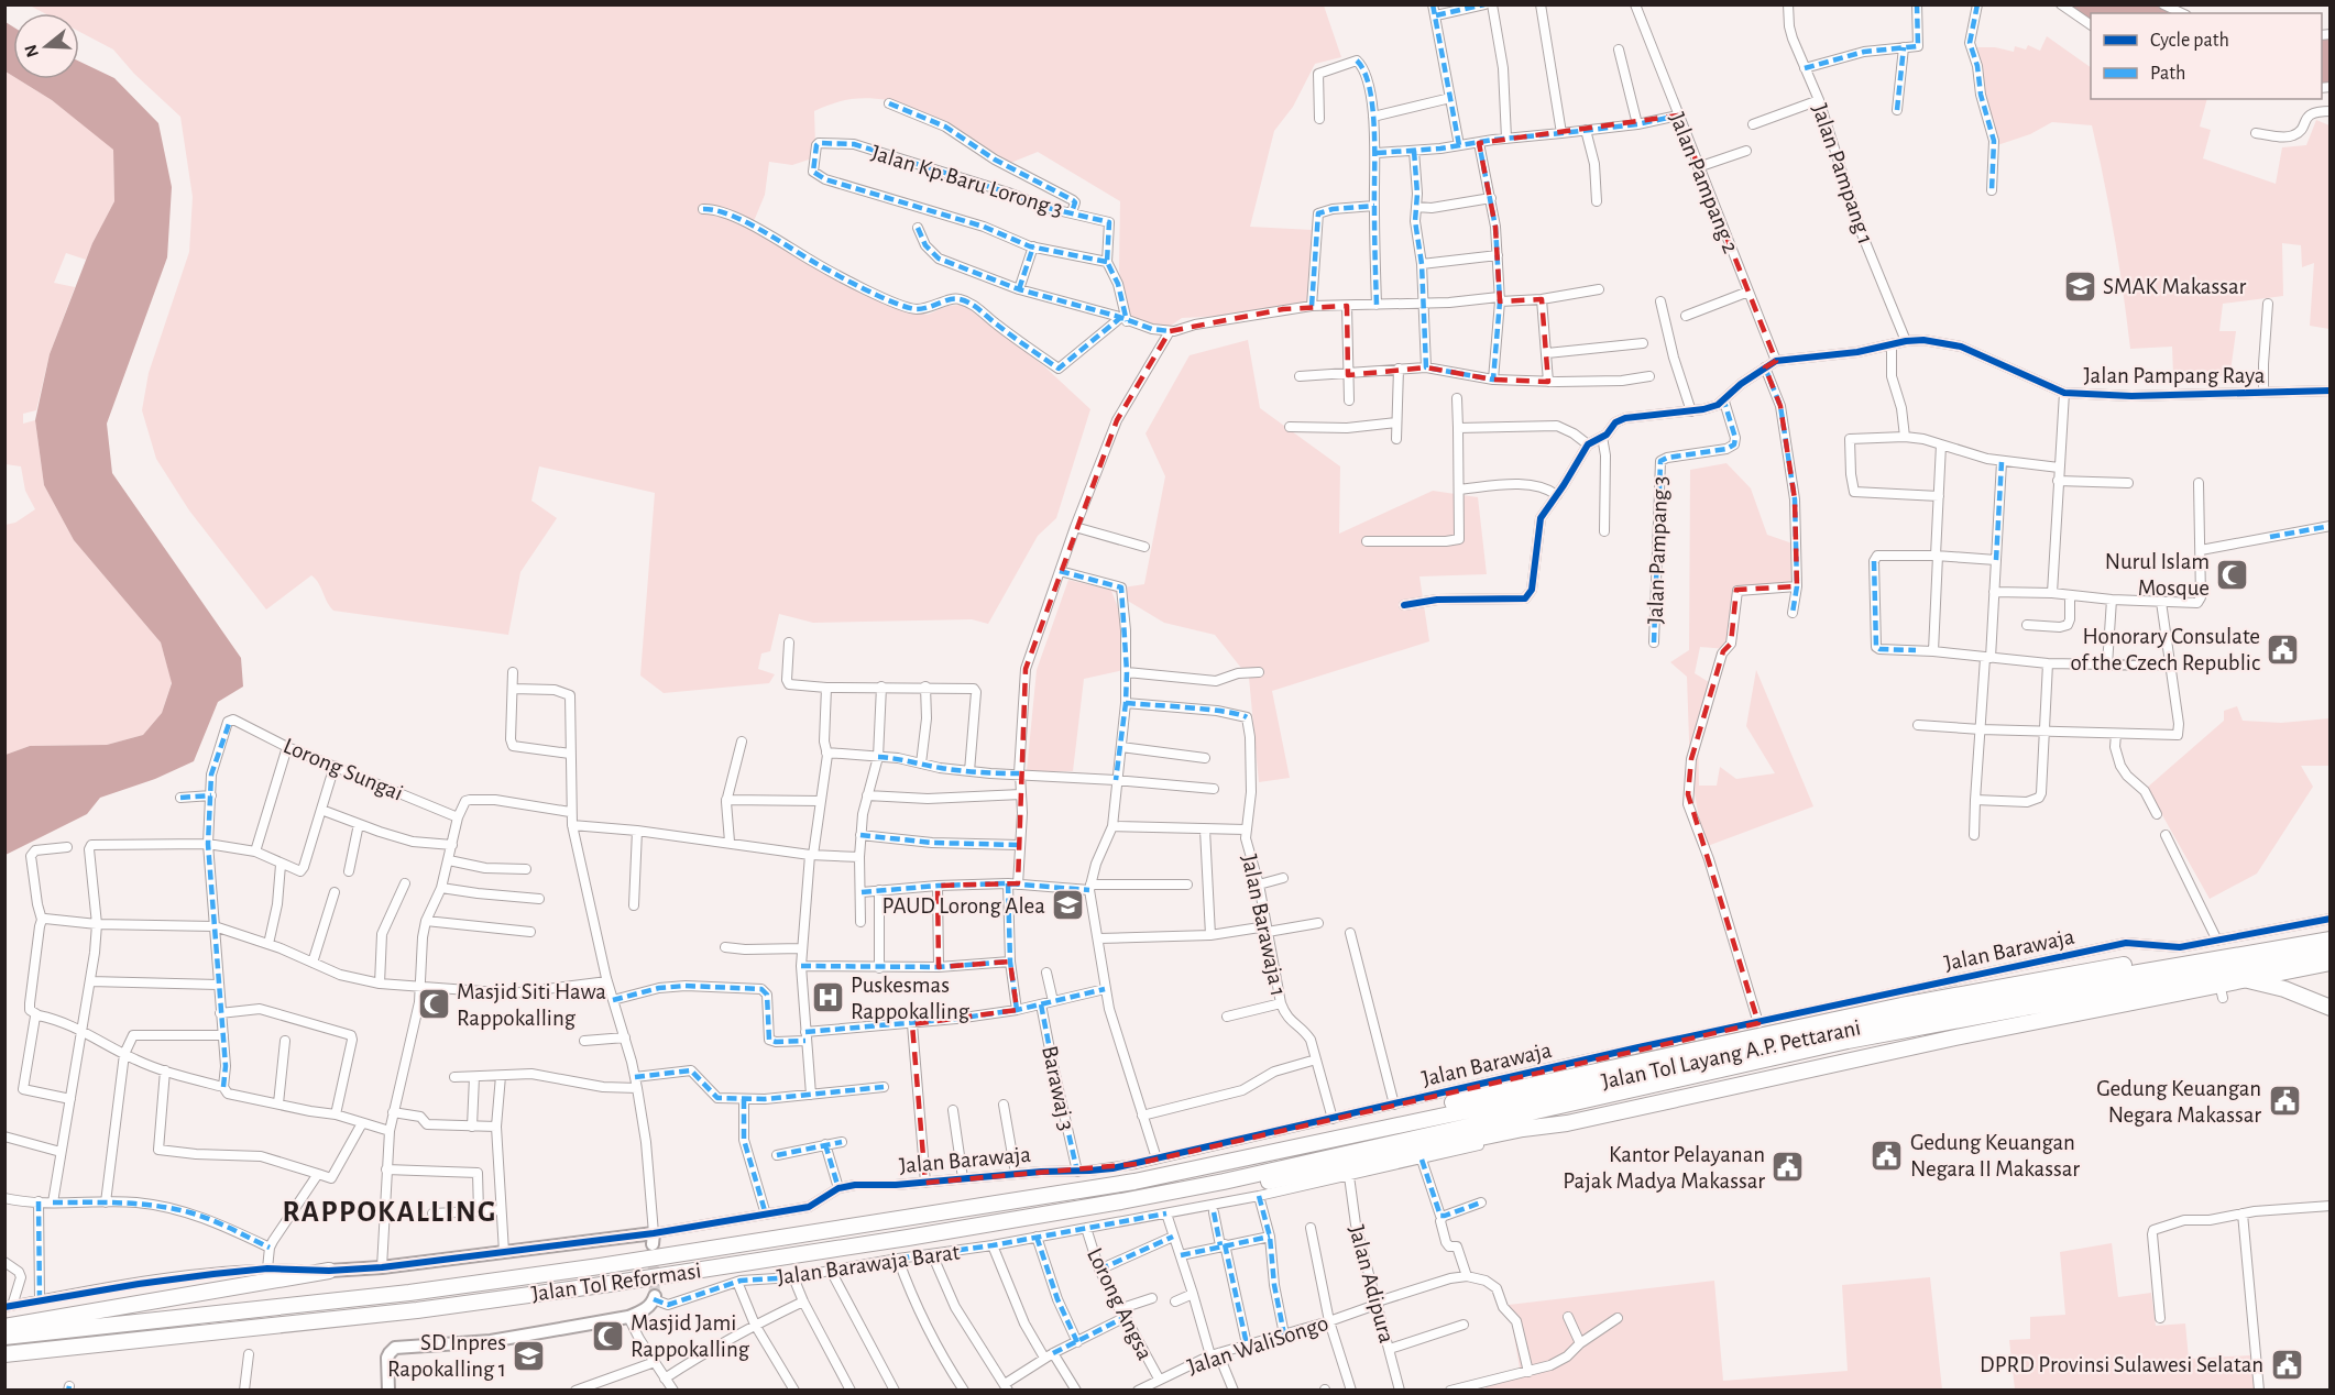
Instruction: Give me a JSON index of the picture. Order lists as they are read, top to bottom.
{
  "streets": {
    "highway": ["Jalan Tol Layang A.P. Pettarani", "Jalan Tol Reformasi"],
    "street": [
      "Jalan Pampang 1",
      "Jalan Kp.Baru Lorong 3",
      "Jalan Pampang 2",
      "Jalan Pampang Raya",
      "Jalan Pampang 3",
      "Lorong Sungai",
      "Jalan Barawaja 1",
      "Jalan Barawaja",
      "Barawaj 3",
      "Jalan Barawaja Barat",
      "Jalan Adipura",
      "Lorong Angsa",
      "Jalan WaliSongo"
    ]
  },
  "crossings": [
    ["Jalan Pampang 1", "Jalan Pampang Raya"],
    ["Jalan Pampang 2", "Jalan Pampang Raya"],
    ["Jalan Pampang Raya", "Jalan Pampang 3"],
    ["Jalan Barawaja 1", "Jalan Barawaja"],
    ["Jalan Barawaja", "Barawaj 3"],
    ["Jalan Tol Layang A.P. Pettarani", "Jalan Tol Reformasi"],
    ["Jalan Barawaja Barat", "Jalan Adipura"],
    ["Jalan Barawaja Barat", "Lorong Angsa"],
    ["Jalan Adipura", "Jalan WaliSongo"],
    ["Lorong Angsa", "Jalan WaliSongo"]
  ],
  "districts": ["RAPPOKALLING"],
  "places": {
    "school or university": ["SMAK Makassar", "PAUD Lorong Alea", "SD Inpres Rapokalling 1"],
    "mosque": ["Nurul Islam Mosque", "Masjid Siti Hawa Rappokalling", "Masjid Jami Rappokalling"],
    "public building": [
      "Honorary Consulate of the Czech Republic",
      "Gedung Keuangan Negara Makassar",
      "Gedung Keuangan Negara II Makassar",
      "Kantor Pelayanan Pajak Madya Makassar",
      "DPRD Provinsi Sulawesi Selatan"
    ],
    "hospital": ["Puskesmas Rappokalling"]
  },
  "legend": ["Cycle path", "Path"],
  "north": "left"
}
